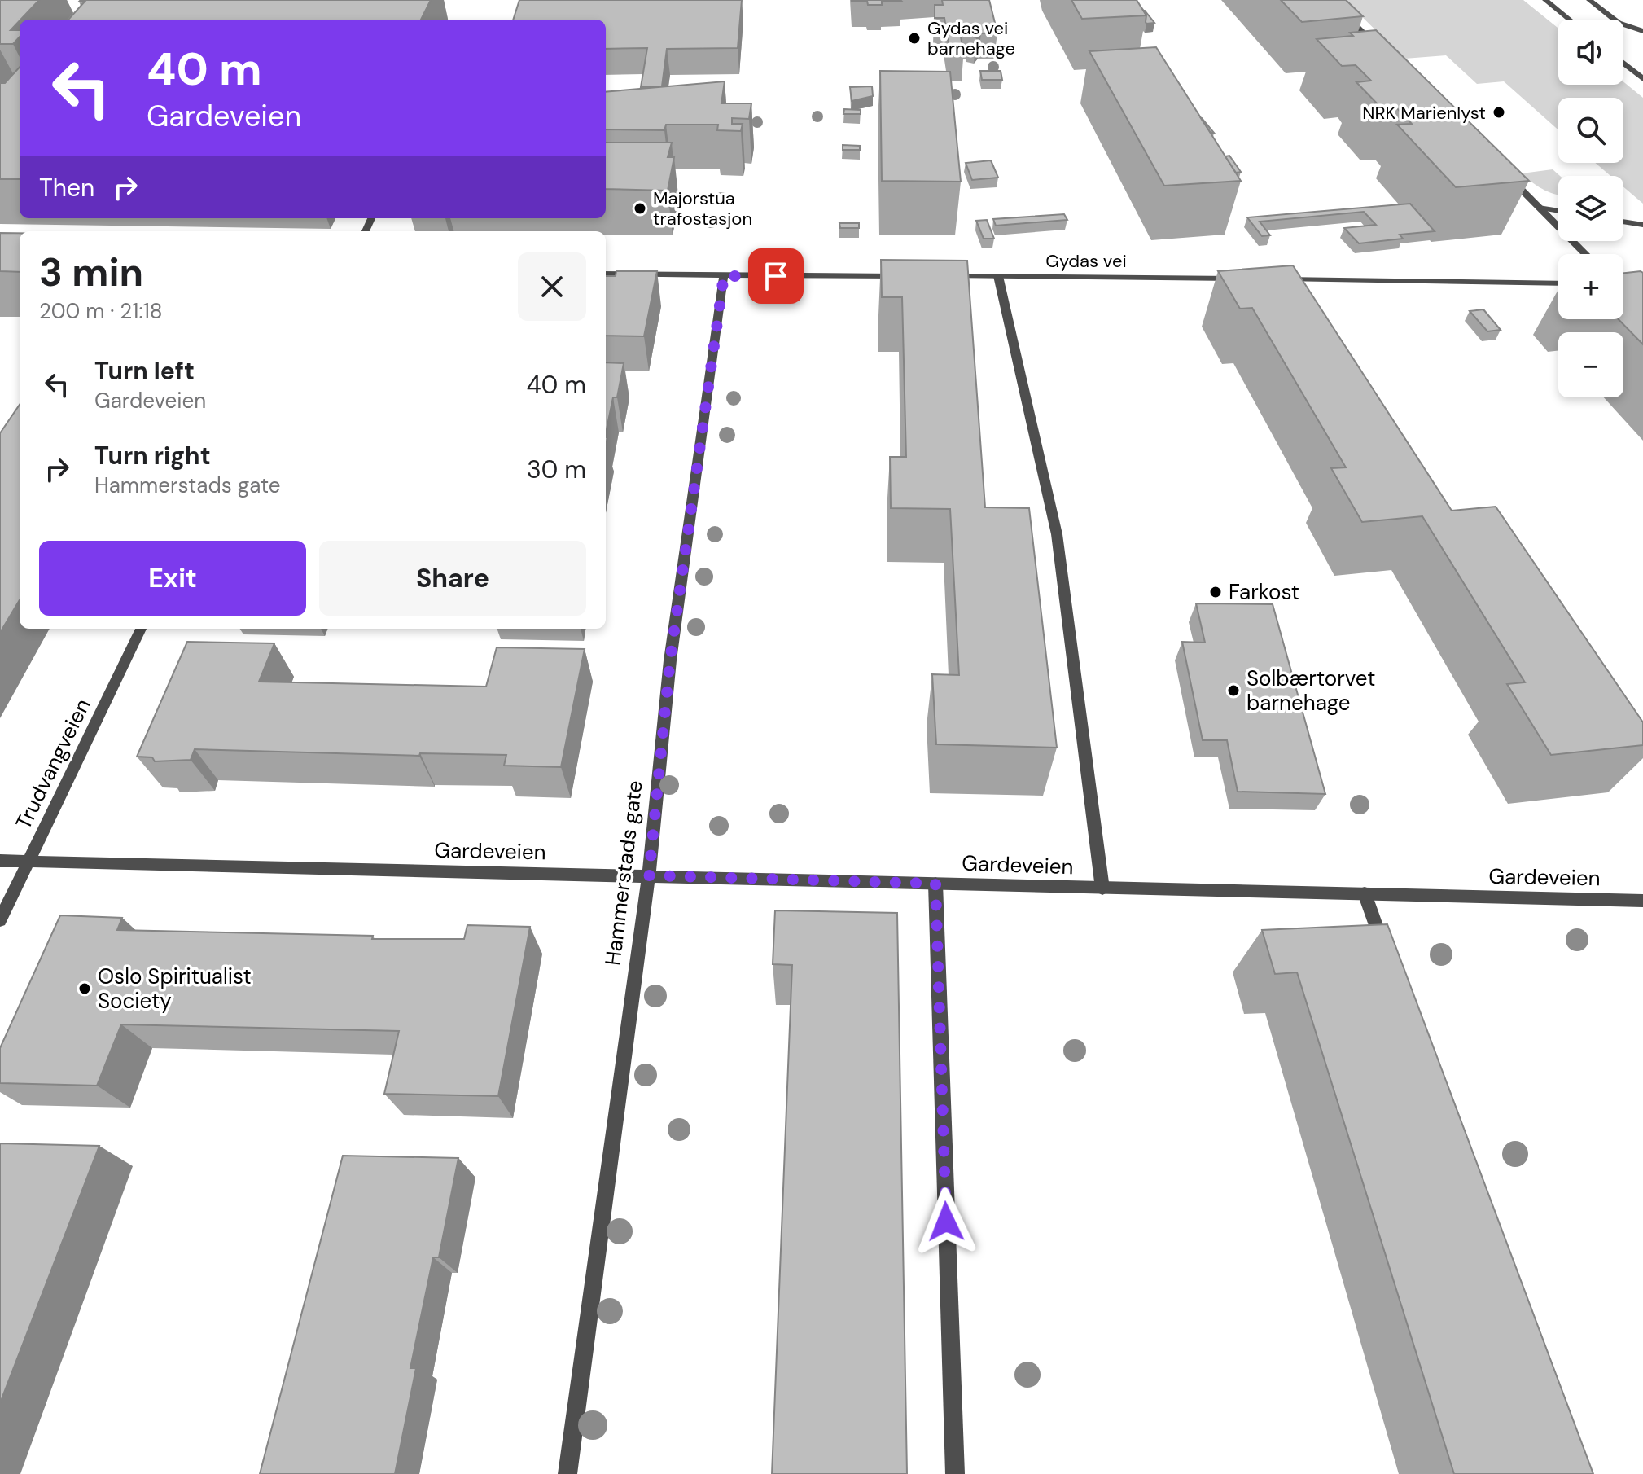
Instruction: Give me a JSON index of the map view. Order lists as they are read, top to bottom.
{
  "streets": {
    "street": [
      "Gydas vei",
      "Trudvangveien",
      "Gardeveien",
      "Hammerstads gate"
    ]
  },
  "crossings": [
    ["Trudvangveien", "Gardeveien"],
    ["Gardeveien", "Hammerstads gate"]
  ],
  "places": [
    "Gydas vei barnehage",
    "NRK Marienlyst",
    "Majorstua trafostasjon",
    "Farkost",
    "Solbærtorvet barnehage",
    "Oslo Spiritualist Society"
  ],
  "page": {
    "map_buttons": ["+", "−"],
    "turn": ["40 m", "Gardeveien"],
    "then": "Then",
    "heading": ["3 min", "200 m · 21:18"],
    "list": [
      {
        "name": "Turn left",
        "note": "Gardeveien",
        "value": "40 m"
      },
      {
        "name": "Turn right",
        "note": "Hammerstads gate",
        "value": "30 m"
      }
    ],
    "buttons": ["Exit", "Share"]
  }
}
